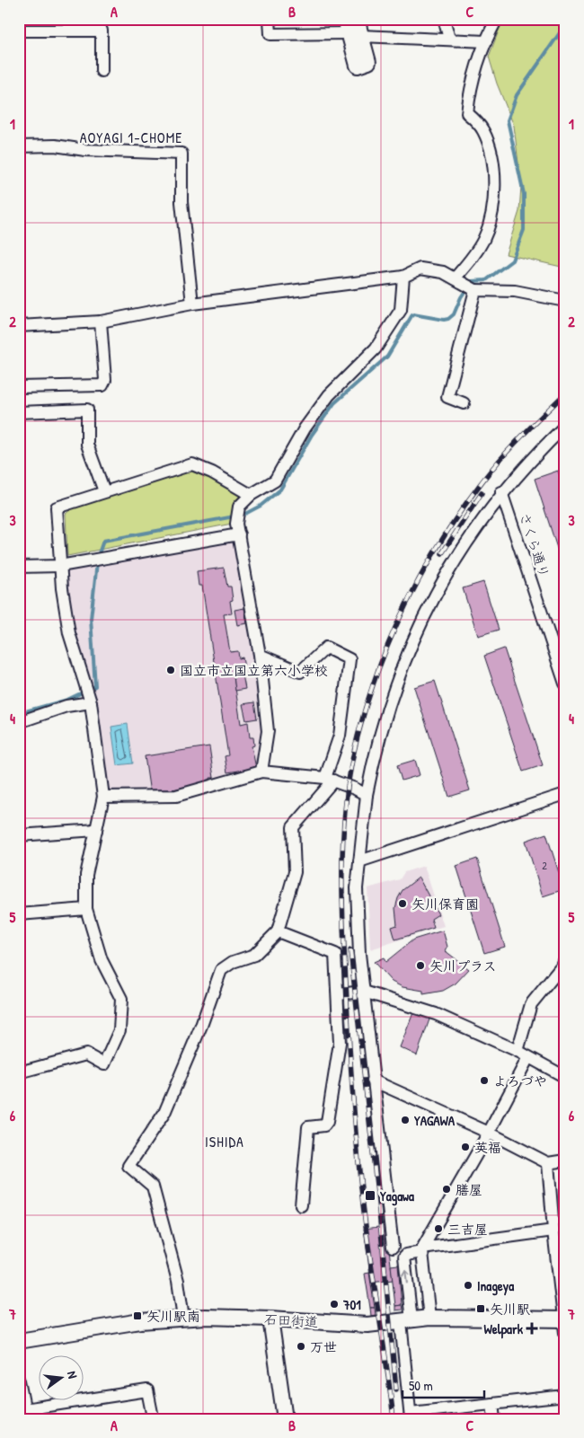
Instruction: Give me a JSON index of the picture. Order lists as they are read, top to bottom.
{
  "streets": {
    "street": ["さくら通り", "石田街道"]
  },
  "districts": ["AOYAGI 1-CHOME", "ISHIDA"],
  "places": {
    "other": [
      "国立市立国立第六小学校",
      "矢川保育園",
      "矢川プラス",
      "よろづや",
      "YAGAWA",
      "英福",
      "膳屋",
      "三吉屋",
      "Inageya",
      "701",
      "万世"
    ],
    "transit": ["Yagawa", "矢川駅", "矢川駅南"],
    "health": ["Welpark"]
  },
  "house_numbers": ["2"],
  "scale_bar": "50 m",
  "north": "right",
  "grid": {
    "columns": ["A", "B", "C"],
    "rows": [
      "1",
      "2",
      "3",
      "4",
      "5",
      "6",
      "7"
    ]
  }
}
